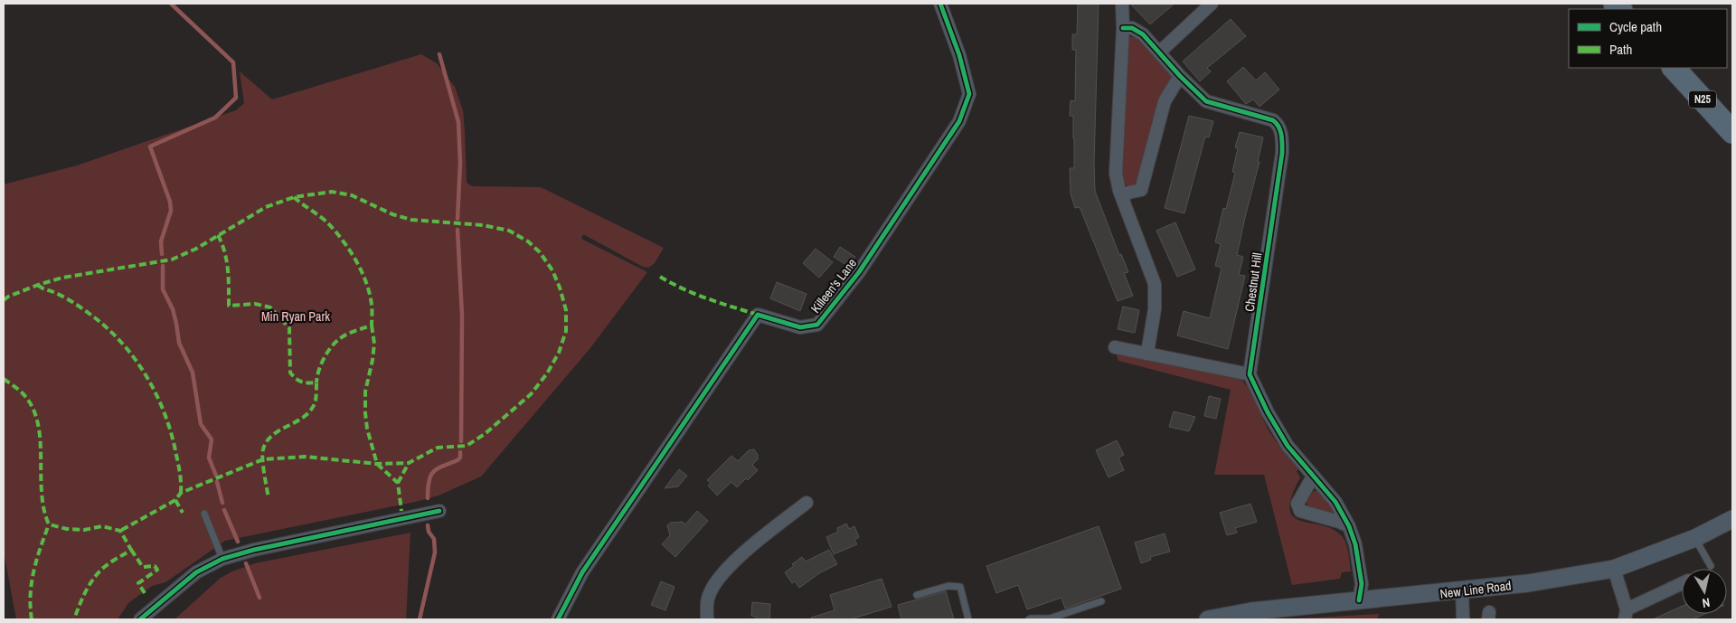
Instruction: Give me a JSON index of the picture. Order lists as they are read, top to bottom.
{
  "streets": {
    "highway": ["N25"],
    "main road": ["New Line Road"],
    "street": ["Chestnut Hill", "Killeen's Lane"]
  },
  "parks": ["Min Ryan Park"],
  "legend": ["Cycle path", "Path"],
  "north": "bottom"
}
